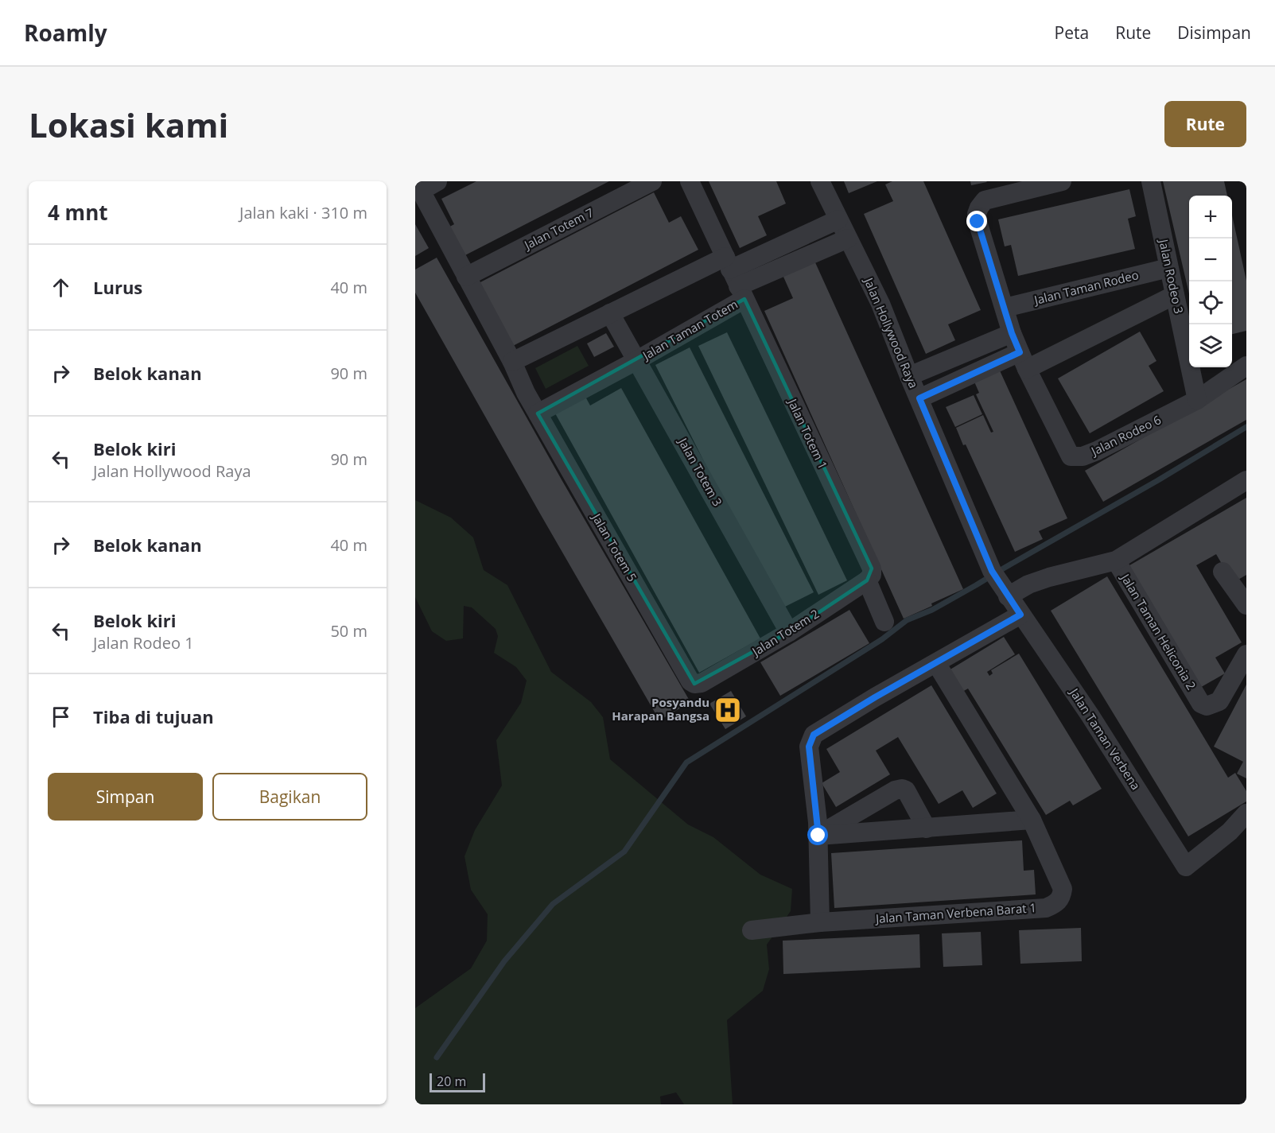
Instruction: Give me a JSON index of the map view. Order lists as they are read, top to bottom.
{
  "streets": {
    "street": [
      "Jalan Totem 7",
      "Jalan Rodeo 3",
      "Jalan Taman Rodeo",
      "Jalan Taman Totem",
      "Jalan Hollywood Raya",
      "Jalan Totem 1",
      "Jalan Rodeo 6",
      "Jalan Totem 3",
      "Jalan Totem 5",
      "Jalan Taman Heliconia 2",
      "Jalan Totem 2",
      "Jalan Taman Verbena",
      "Jalan Taman Verbena Barat 1"
    ]
  },
  "crossings": [
    ["Jalan Rodeo 3", "Jalan Taman Rodeo"],
    ["Jalan Rodeo 3", "Jalan Rodeo 6"],
    ["Jalan Taman Rodeo", "Jalan Rodeo 6"],
    ["Jalan Taman Totem", "Jalan Totem 1"],
    ["Jalan Taman Totem", "Jalan Totem 3"],
    ["Jalan Taman Totem", "Jalan Totem 5"],
    ["Jalan Hollywood Raya", "Jalan Taman Verbena"],
    ["Jalan Totem 1", "Jalan Totem 2"],
    ["Jalan Totem 3", "Jalan Totem 2"],
    ["Jalan Totem 5", "Jalan Totem 2"]
  ],
  "places": {
    "hospital": ["Posyandu Harapan Bangsa"]
  },
  "scale_bar": "20 m",
  "page": {
    "header": "Roamly",
    "nav": ["Peta", "Rute", "Disimpan"],
    "buttons": [
      "Rute",
      ["Simpan", "Bagikan"]
    ],
    "title": "Lokasi kami",
    "heading": ["4 mnt", "Jalan kaki · 310 m"],
    "map_buttons": ["+", "−"],
    "list": [
      ["Lurus", "40 m"],
      ["Belok kanan", "90 m"],
      ["Belok kiri", "Jalan Hollywood Raya", "90 m"],
      ["Belok kanan", "40 m"],
      ["Belok kiri", "Jalan Rodeo 1", "50 m"],
      "Tiba di tujuan"
    ],
    "scale": "20 m"
  }
}
